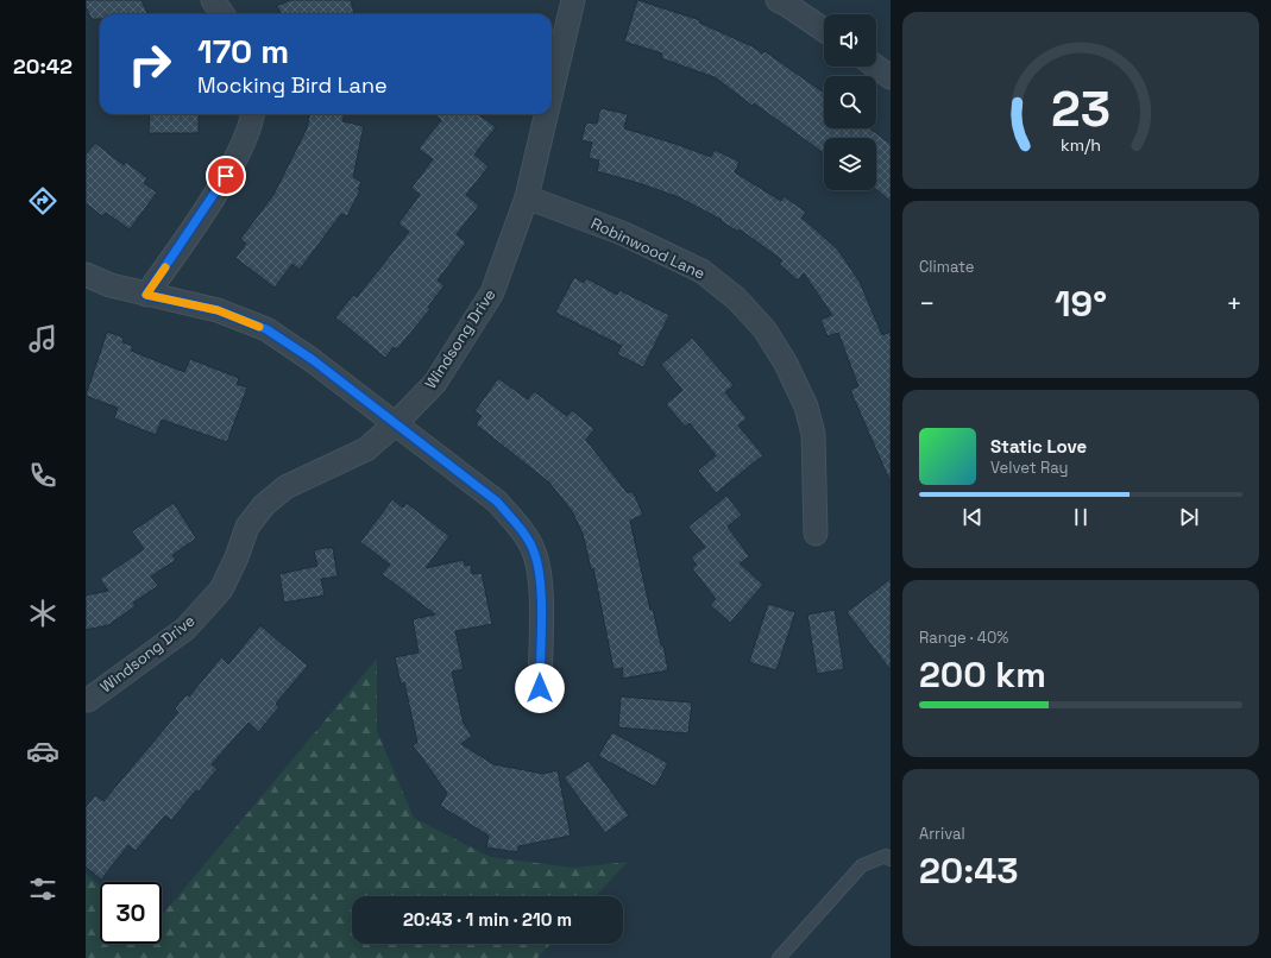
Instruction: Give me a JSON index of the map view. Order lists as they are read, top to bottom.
{
  "streets": {
    "street": ["Robinwood Lane", "Windsong Drive"]
  },
  "crossings": [
    ["Robinwood Lane", "Windsong Drive"]
  ],
  "page": {
    "tabs": "20:42",
    "turn": ["170 m", "Mocking Bird Lane"],
    "tile": [
      "Climate",
      ["Range · 40%", "200 km"],
      ["Arrival", "20:43"]
    ],
    "heat": ["−", "19°", "+"],
    "song": ["Static Love", "Velvet Ray"],
    "limit": "30",
    "trip": "20:43 · 1 min · 210 m",
    "gauge": ["23", "km/h"]
  }
}
